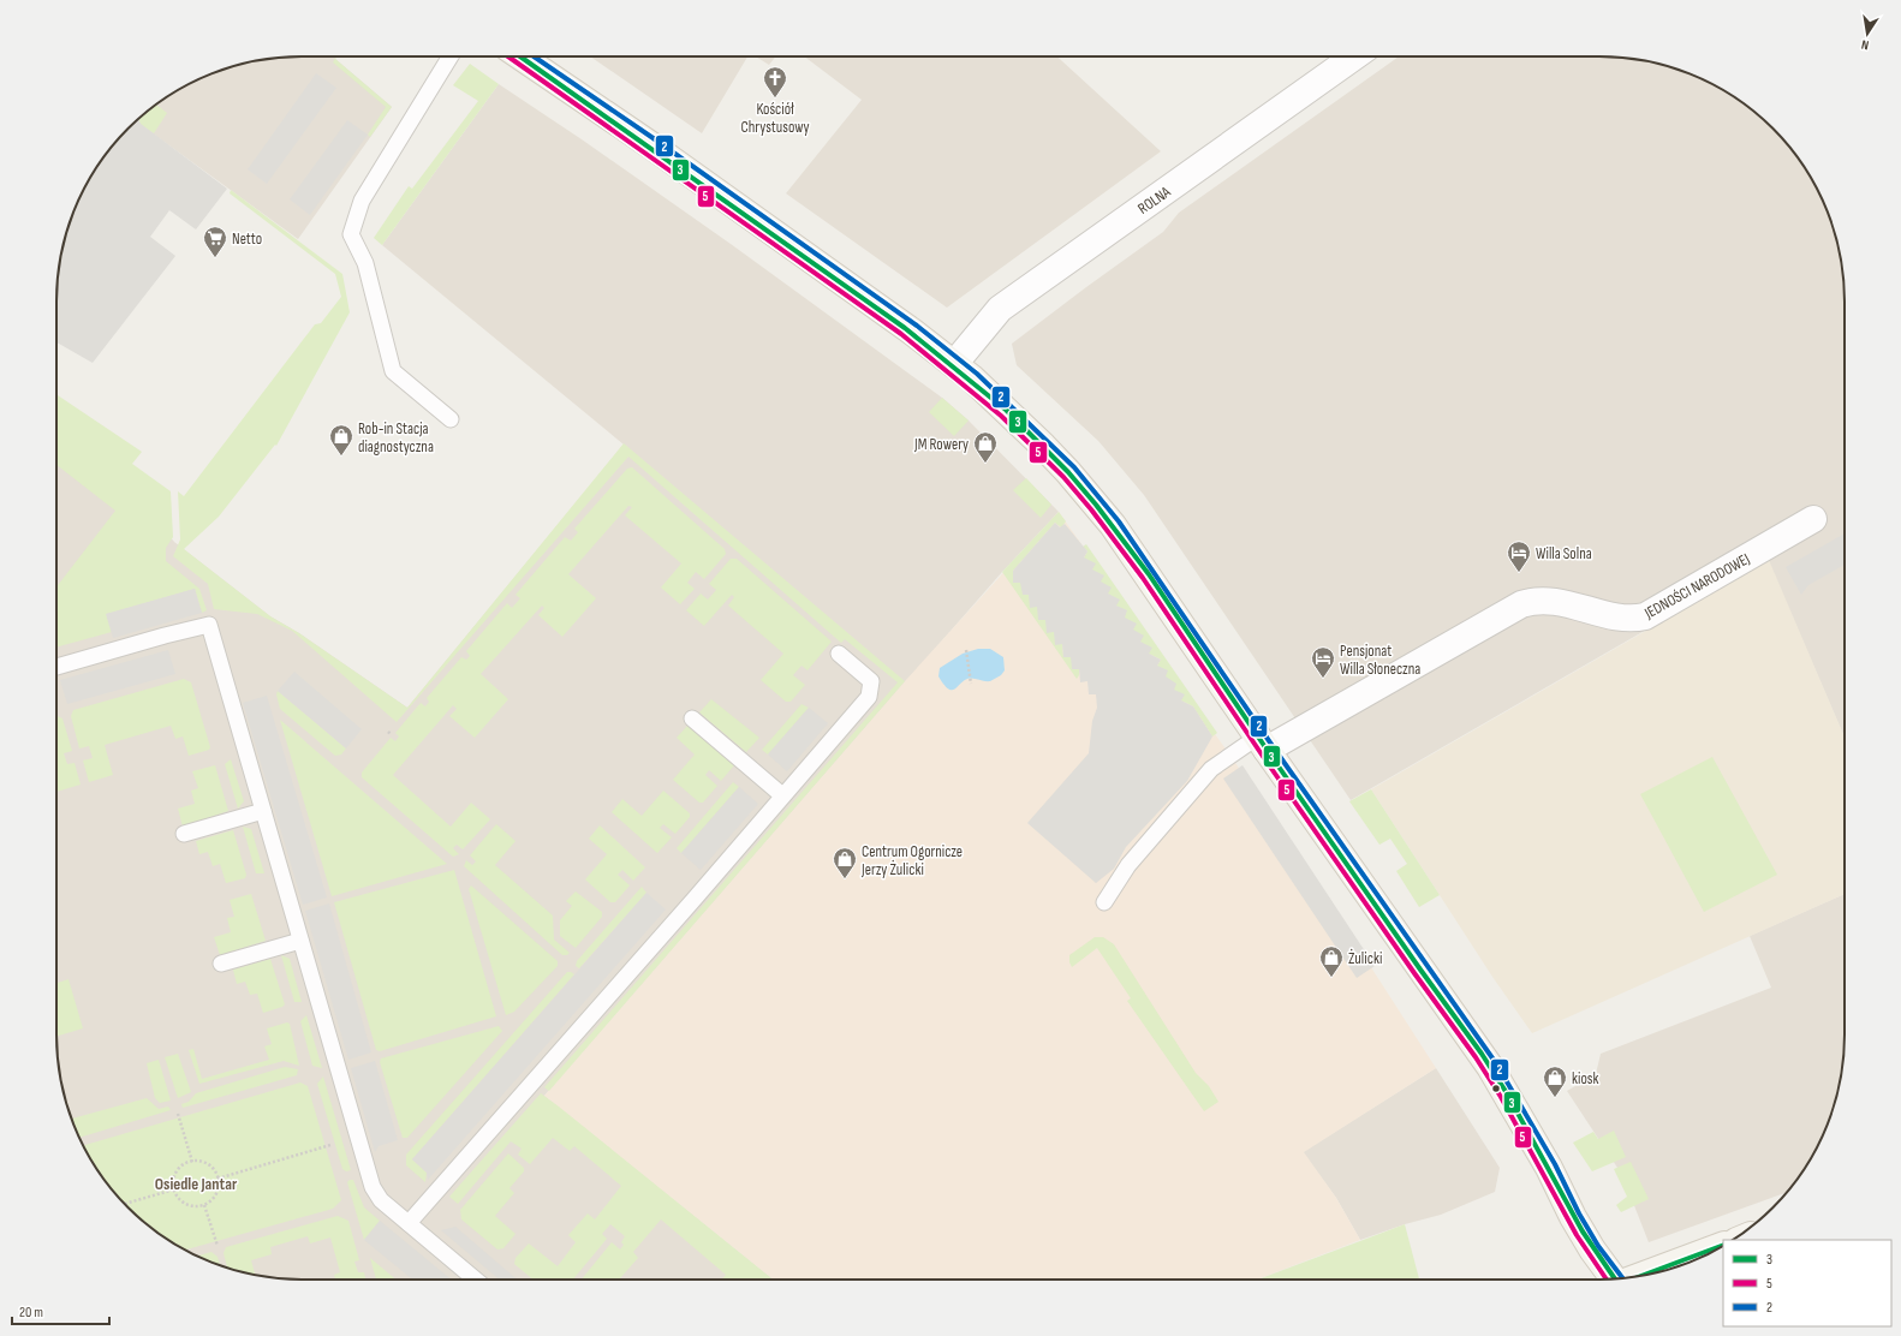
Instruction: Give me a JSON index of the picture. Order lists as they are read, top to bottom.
{
  "streets": {
    "street": ["ROLNA", "JEDNOŚCI NARODOWEJ"]
  },
  "districts": ["Osiedle Jantar"],
  "places": {
    "church": ["Kościół Chrystusowy"],
    "supermarket": ["Netto"],
    "shop": [
      "Rob-in Stacja diagnostyczna",
      "JM Rowery",
      "Centrum Ogornicze Jerzy Żulicki",
      "Żulicki",
      "kiosk"
    ],
    "hotel": ["Willa Solna", "Pensjonat Willa Słoneczna"]
  },
  "lines": ["transit line 3", "transit line 5", "transit line 2"],
  "legend": ["3", "5", "2"],
  "scale_bar": "20 m",
  "north": "bottom"
}
